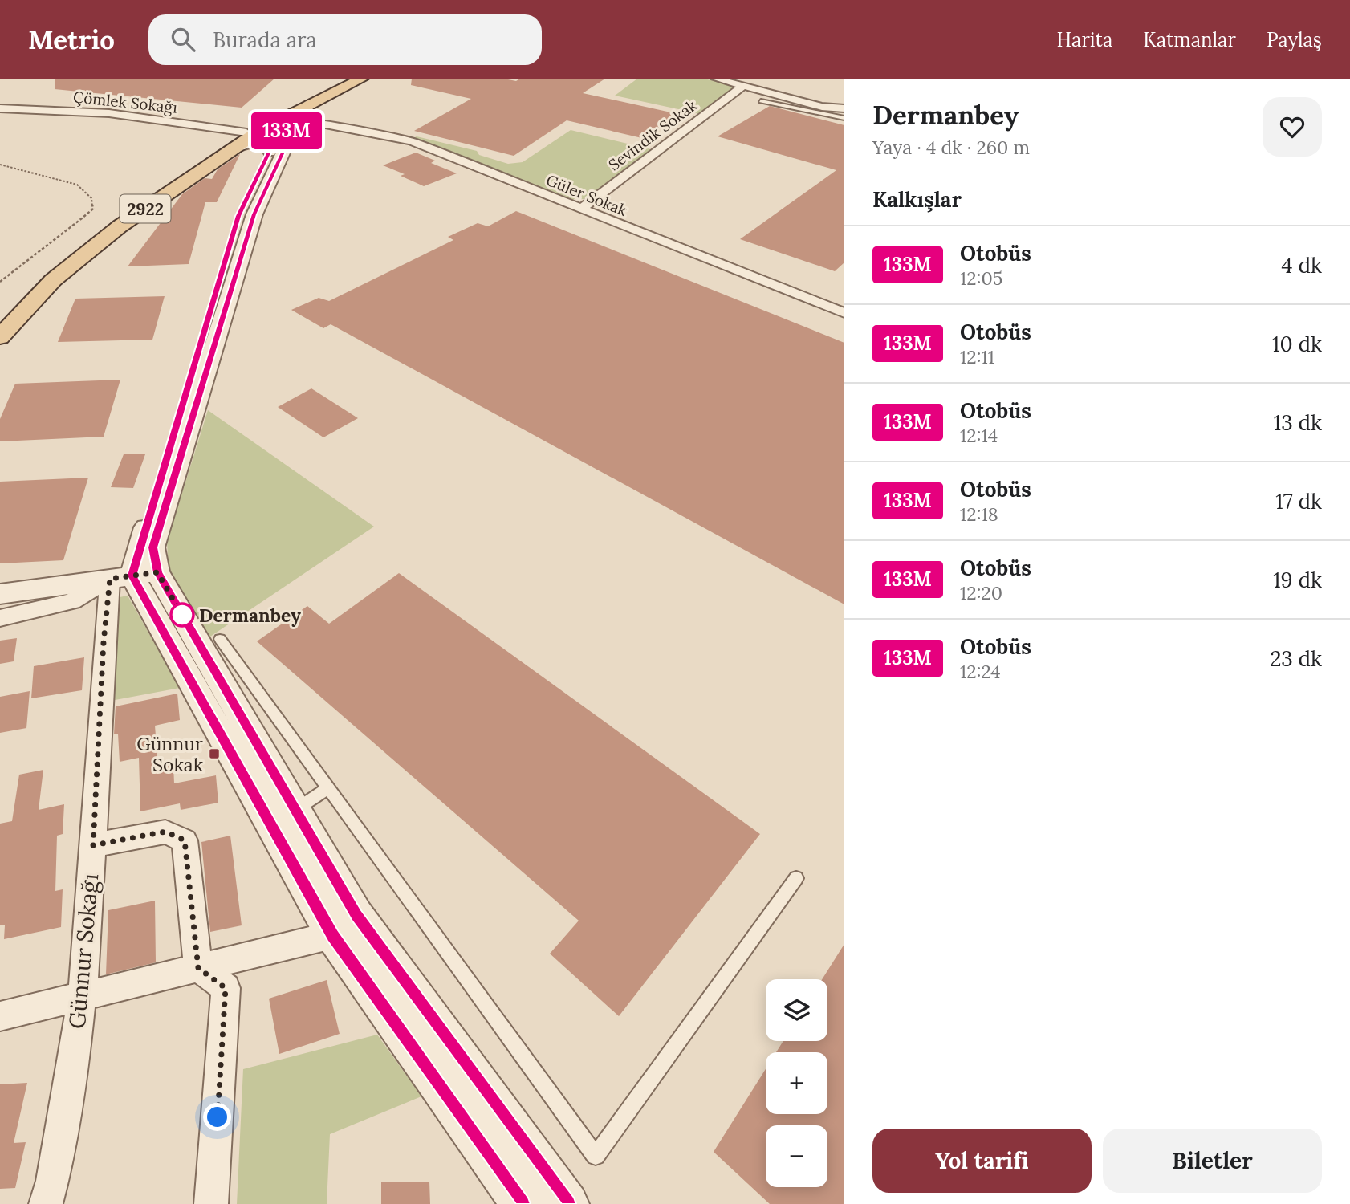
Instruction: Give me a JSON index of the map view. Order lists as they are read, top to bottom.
{
  "streets": {
    "main road": ["2922"],
    "street": [
      "Çömlek Sokağı",
      "Sevindik Sokak",
      "Güler Sokak",
      "Günnur Sokağı"
    ]
  },
  "crossings": [
    ["Çömlek Sokağı", "Güler Sokak"],
    ["Çömlek Sokağı", "2922"],
    ["Sevindik Sokak", "Güler Sokak"],
    ["Güler Sokak", "2922"]
  ],
  "places": {
    "other": ["Dermanbey"],
    "transit": ["Günnur Sokak"]
  },
  "lines": ["bus line 133M"],
  "page": {
    "header": "Metrio",
    "search": "Burada ara",
    "nav": ["Harita", "Katmanlar", "Paylaş"],
    "on_map": "133M",
    "heading": [
      ["Dermanbey", "Yaya · 4 dk · 260 m"],
      "Kalkışlar"
    ],
    "list": [
      {
        "mark": "133M",
        "name": "Otobüs",
        "note": "12:05",
        "value": "4 dk"
      },
      {
        "mark": "133M",
        "name": "Otobüs",
        "note": "12:11",
        "value": "10 dk"
      },
      {
        "mark": "133M",
        "name": "Otobüs",
        "note": "12:14",
        "value": "13 dk"
      },
      {
        "mark": "133M",
        "name": "Otobüs",
        "note": "12:18",
        "value": "17 dk"
      },
      {
        "mark": "133M",
        "name": "Otobüs",
        "note": "12:20",
        "value": "19 dk"
      },
      {
        "mark": "133M",
        "name": "Otobüs",
        "note": "12:24",
        "value": "23 dk"
      }
    ],
    "map_buttons": ["+", "−"],
    "buttons": ["Yol tarifi", "Biletler"]
  }
}
